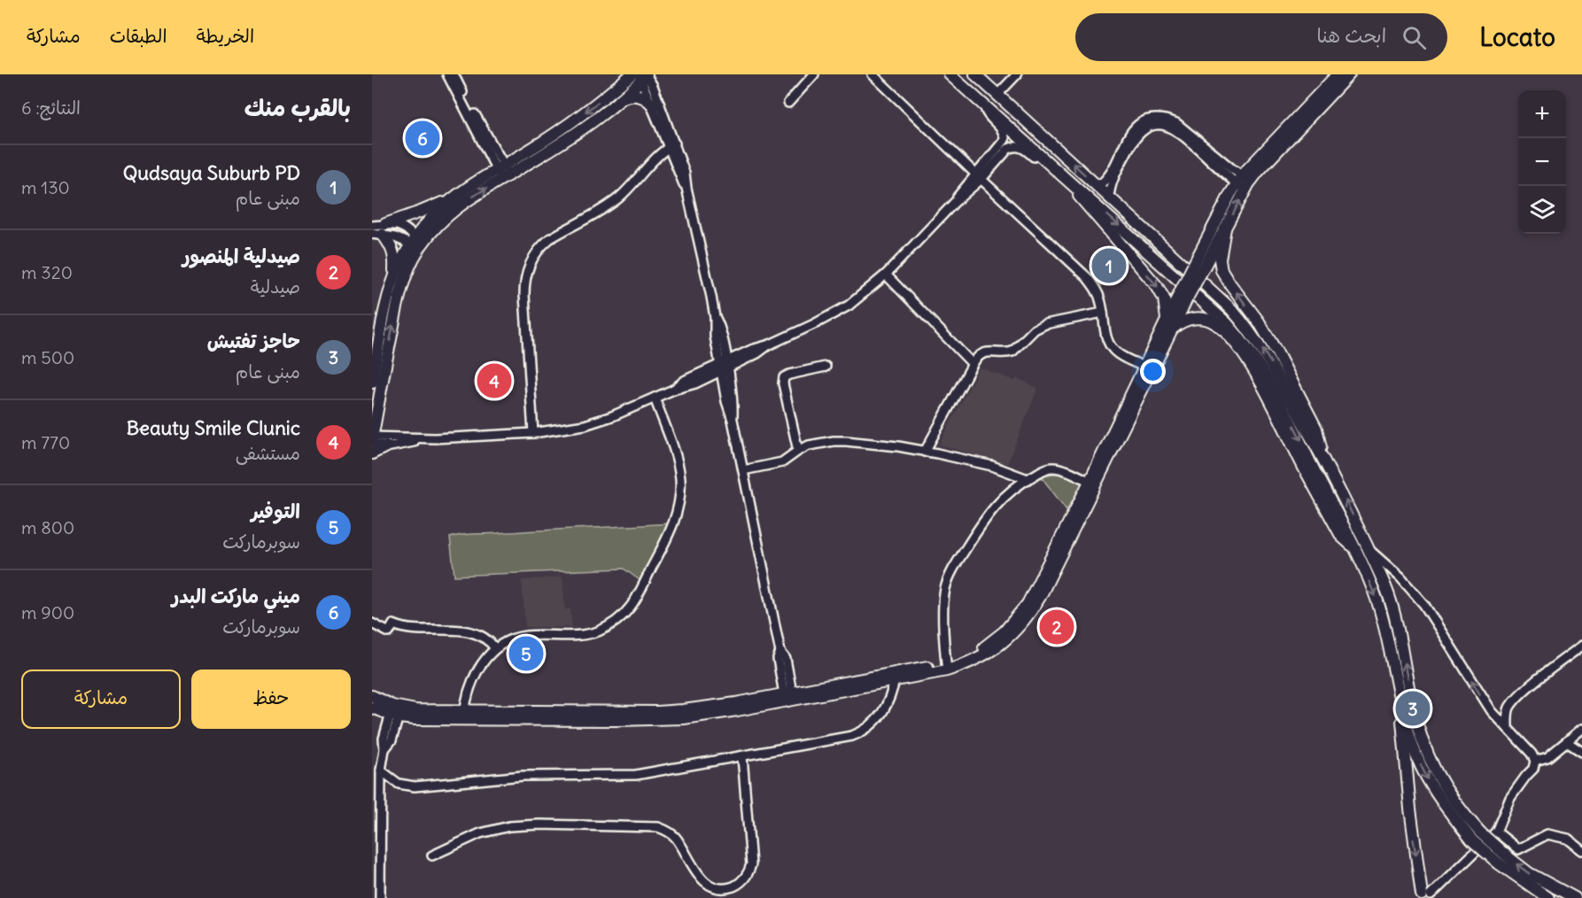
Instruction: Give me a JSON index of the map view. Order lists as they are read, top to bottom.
{
  "page": {
    "header": "Locato",
    "search": "ابحث هنا",
    "nav": ["الخريطة", "الطبقات", "مشاركة"],
    "heading": ["بالقرب منك", "النتائج: 6"],
    "map_buttons": ["+", "−"],
    "pins": [
      "6",
      "1",
      "4",
      "2",
      "5",
      "3"
    ],
    "list": [
      {
        "mark": "1",
        "name": "Qudsaya Suburb PD",
        "note": "مبنى عام",
        "value": "130 m"
      },
      {
        "mark": "2",
        "name": "صيدلية المنصور",
        "note": "صيدلية",
        "value": "320 m"
      },
      {
        "mark": "3",
        "name": "حاجز تفتيش",
        "note": "مبنى عام",
        "value": "500 m"
      },
      {
        "mark": "4",
        "name": "Beauty Smile Clunic",
        "note": "مستشفى",
        "value": "770 m"
      },
      {
        "mark": "5",
        "name": "التوفير",
        "note": "سوبرماركت",
        "value": "800 m"
      },
      {
        "mark": "6",
        "name": "ميني ماركت البدر",
        "note": "سوبرماركت",
        "value": "900 m"
      }
    ],
    "buttons": ["حفظ", "مشاركة"]
  }
}
